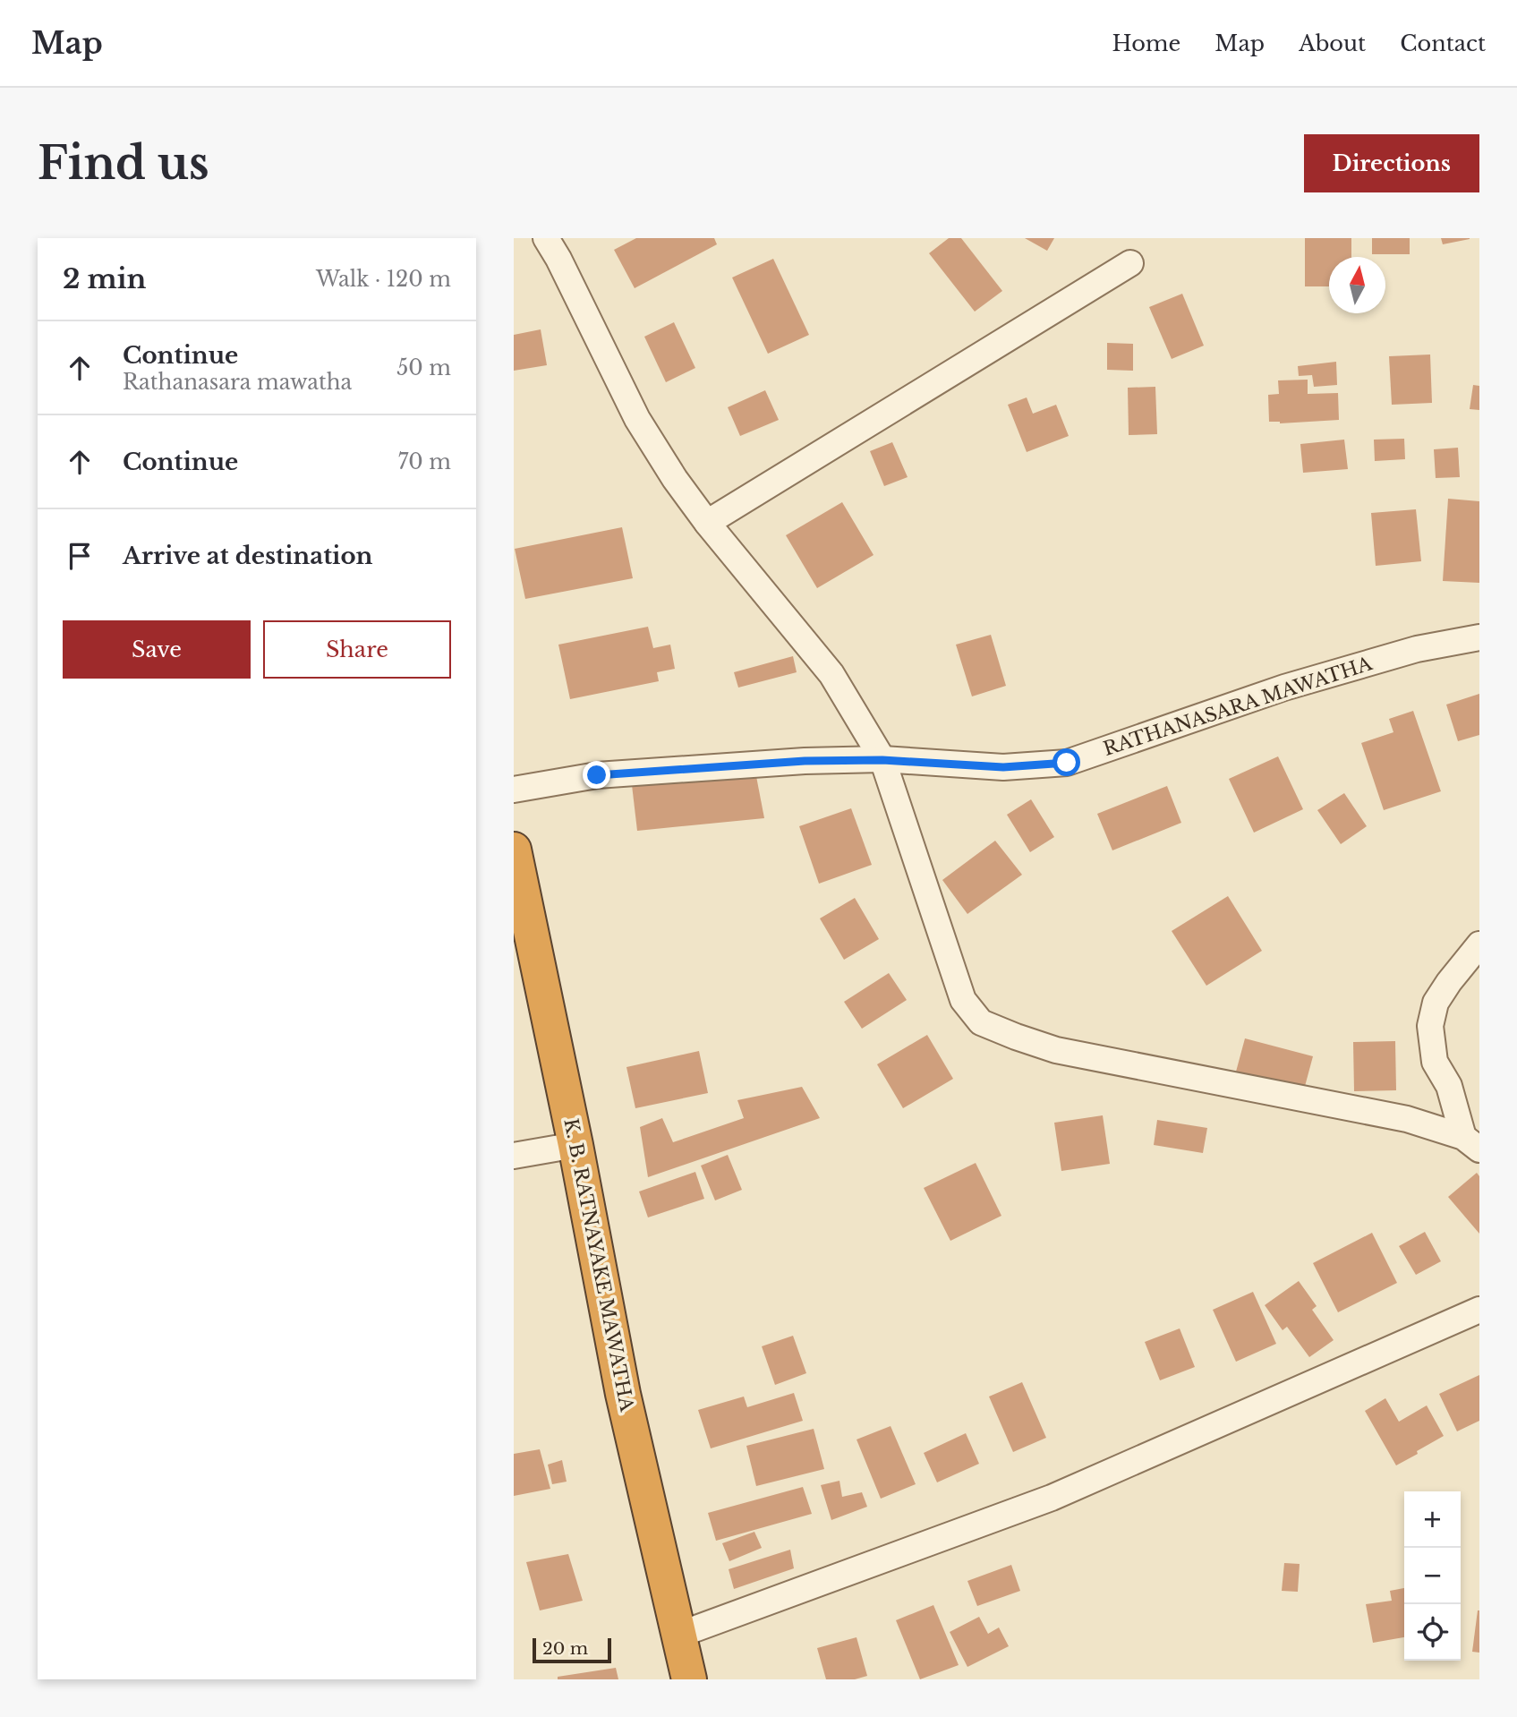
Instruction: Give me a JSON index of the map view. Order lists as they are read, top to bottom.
{
  "streets": {
    "highway": ["K. B. RATNAYAKE MAWATHA"],
    "street": ["RATHANASARA MAWATHA"]
  },
  "scale_bar": "20 m",
  "north": "top",
  "page": {
    "header": "Map",
    "nav": [
      "Home",
      "Map",
      "About",
      "Contact"
    ],
    "buttons": [
      "Directions",
      ["Save", "Share"]
    ],
    "title": "Find us",
    "heading": ["2 min", "Walk · 120 m"],
    "list": [
      ["Continue", "Rathanasara mawatha", "50 m"],
      ["Continue", "70 m"],
      "Arrive at destination"
    ],
    "map_buttons": ["+", "−"],
    "scale": "20 m"
  }
}
